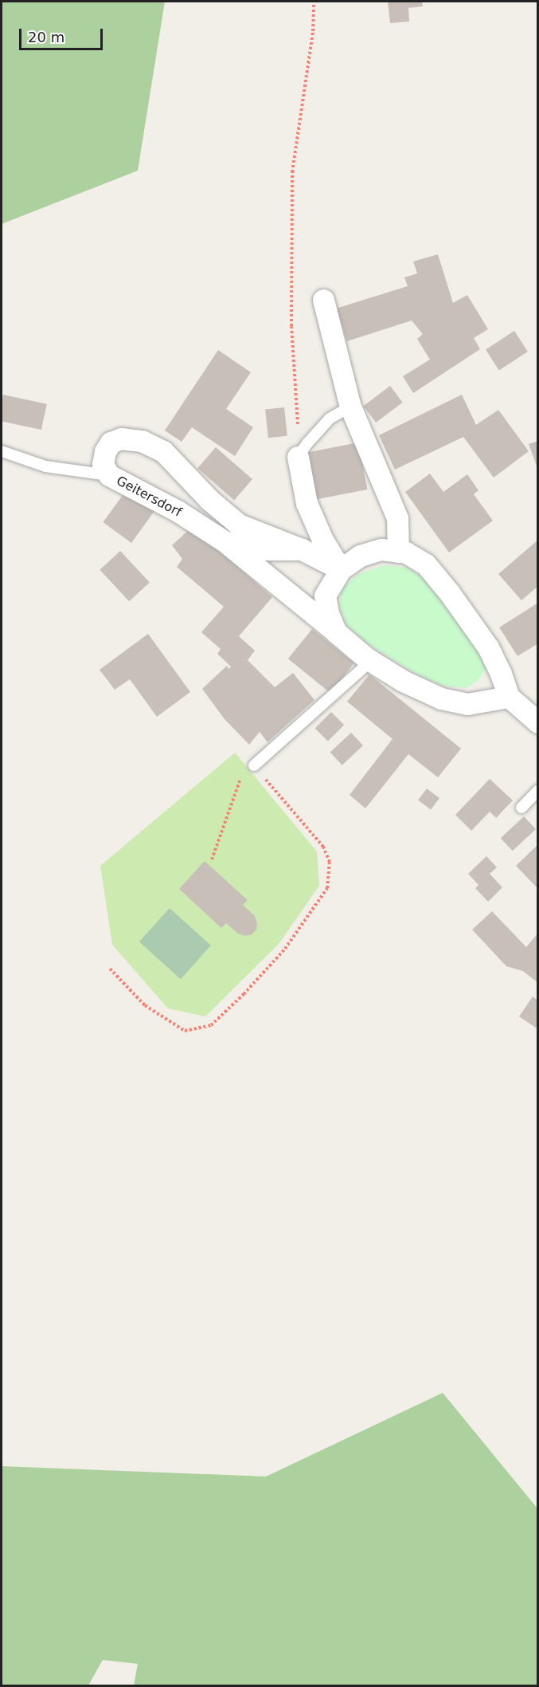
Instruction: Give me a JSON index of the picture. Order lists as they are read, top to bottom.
{
  "streets": {
    "street": ["Geitersdorf"]
  },
  "scale_bar": "20 m"
}
